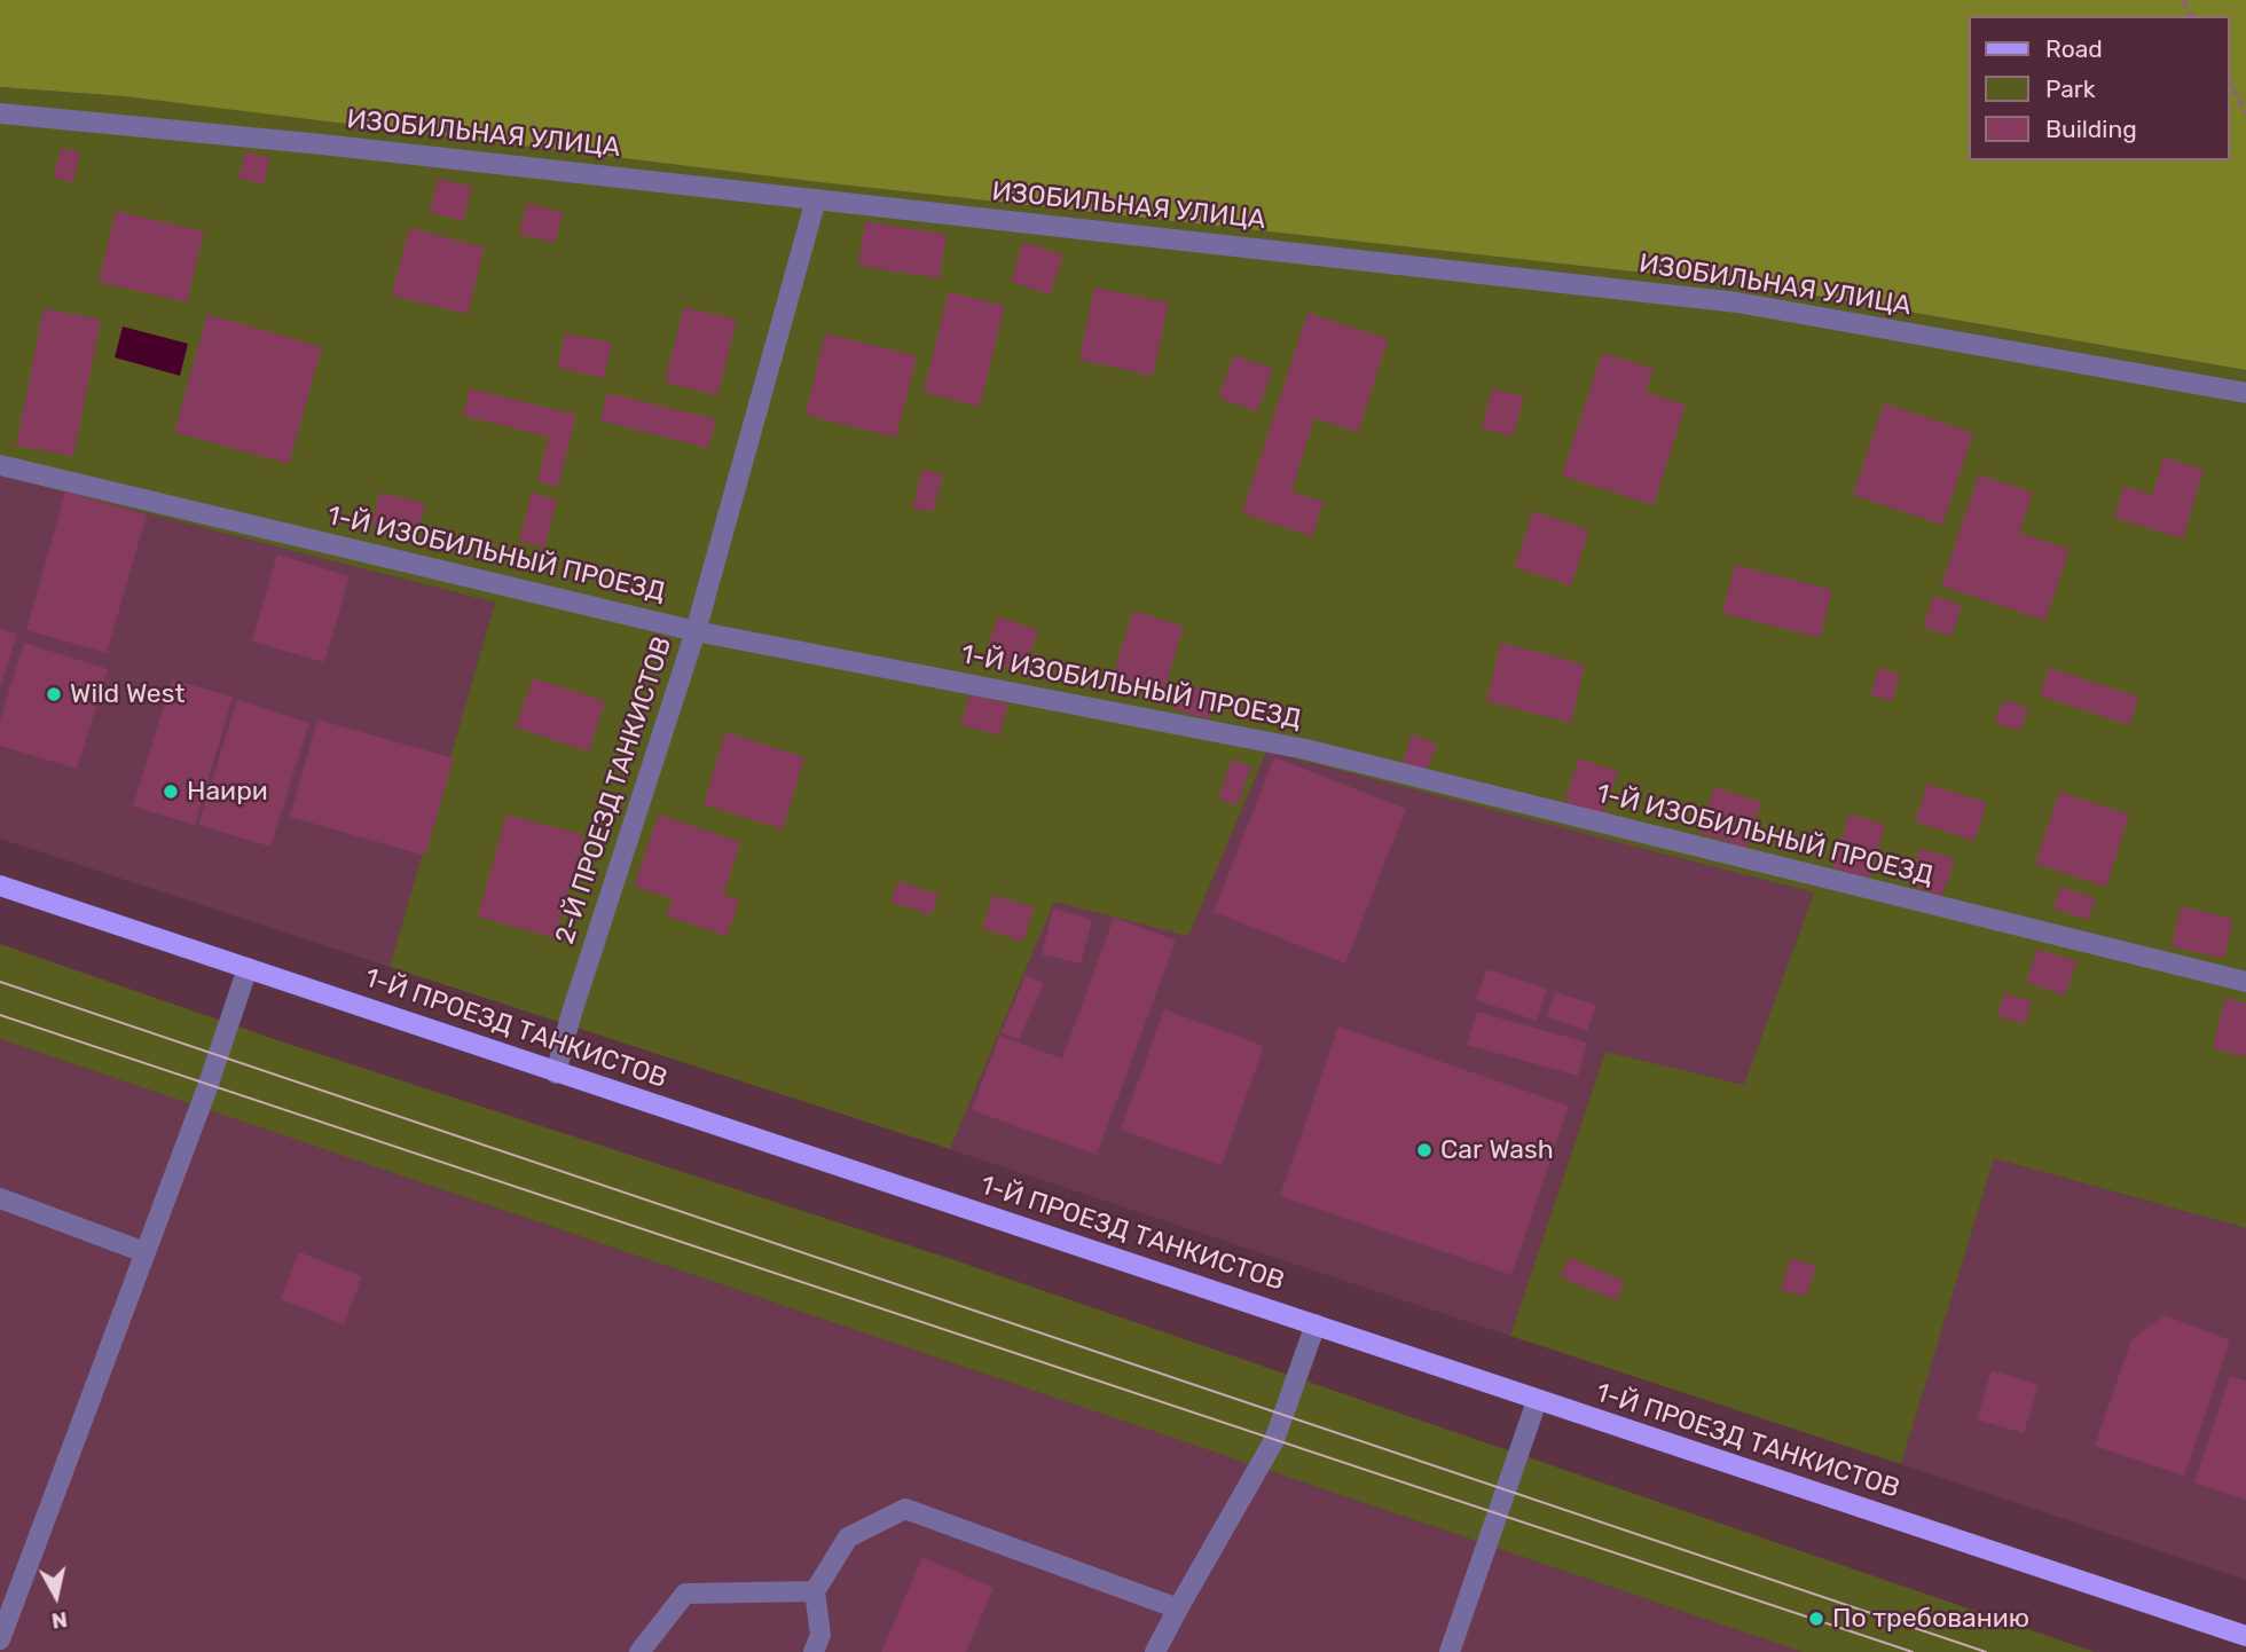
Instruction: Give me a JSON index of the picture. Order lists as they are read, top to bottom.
{
  "streets": {
    "main road": ["1-Й ПРОЕЗД ТАНКИСТОВ"],
    "street": ["ИЗОБИЛЬНАЯ УЛИЦА", "1-Й ИЗОБИЛЬНЫЙ ПРОЕЗД", "2-Й ПРОЕЗД ТАНКИСТОВ"]
  },
  "crossings": [
    ["ИЗОБИЛЬНАЯ УЛИЦА", "2-Й ПРОЕЗД ТАНКИСТОВ"],
    ["1-Й ИЗОБИЛЬНЫЙ ПРОЕЗД", "2-Й ПРОЕЗД ТАНКИСТОВ"],
    ["2-Й ПРОЕЗД ТАНКИСТОВ", "1-Й ПРОЕЗД ТАНКИСТОВ"]
  ],
  "places": [
    "Wild West",
    "Наири",
    "Car Wash",
    "По требованию"
  ],
  "legend": ["Road", "Park", "Building"],
  "north": "bottom"
}
